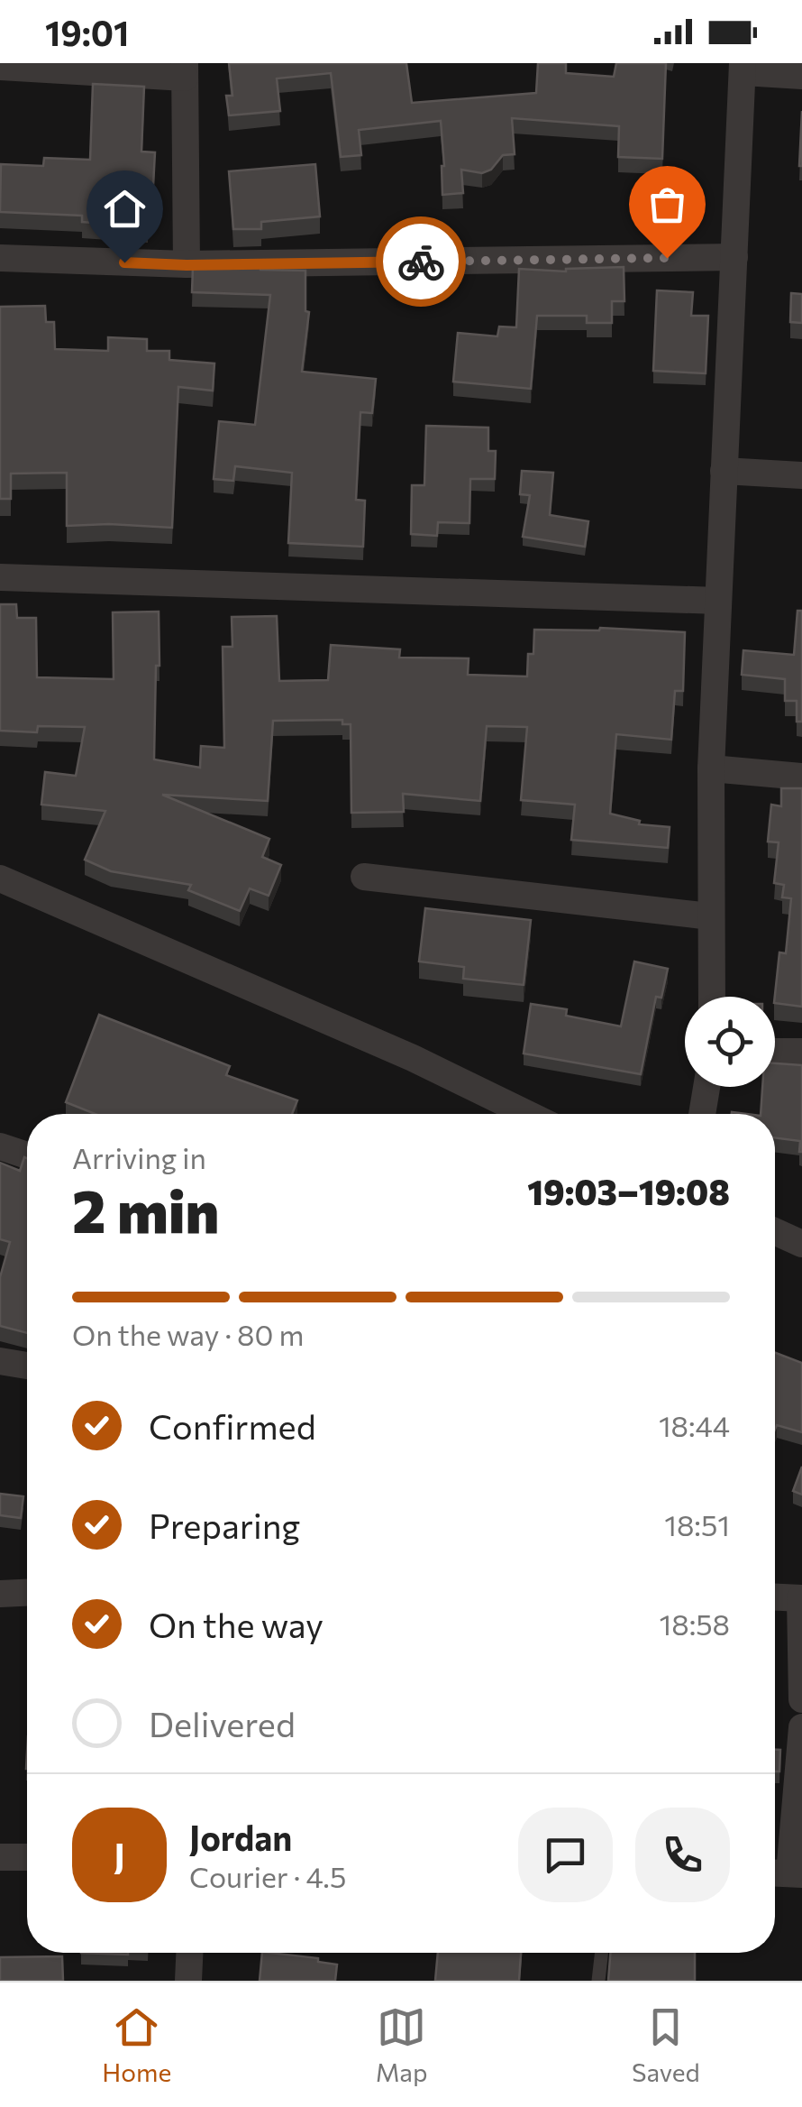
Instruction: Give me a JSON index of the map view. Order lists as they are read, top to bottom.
{
  "page": {
    "status": "19:01",
    "heading": ["2 min", "Arriving in", "19:03–19:08"],
    "panel": ["Jordan", "Courier · 4.5"],
    "bar": "On the way · 80 m",
    "list": [
      ["Confirmed", "18:44"],
      ["Preparing", "18:51"],
      ["On the way", "18:58"],
      "Delivered"
    ],
    "round": "J",
    "tabs": ["Home", "Map", "Saved"]
  }
}
